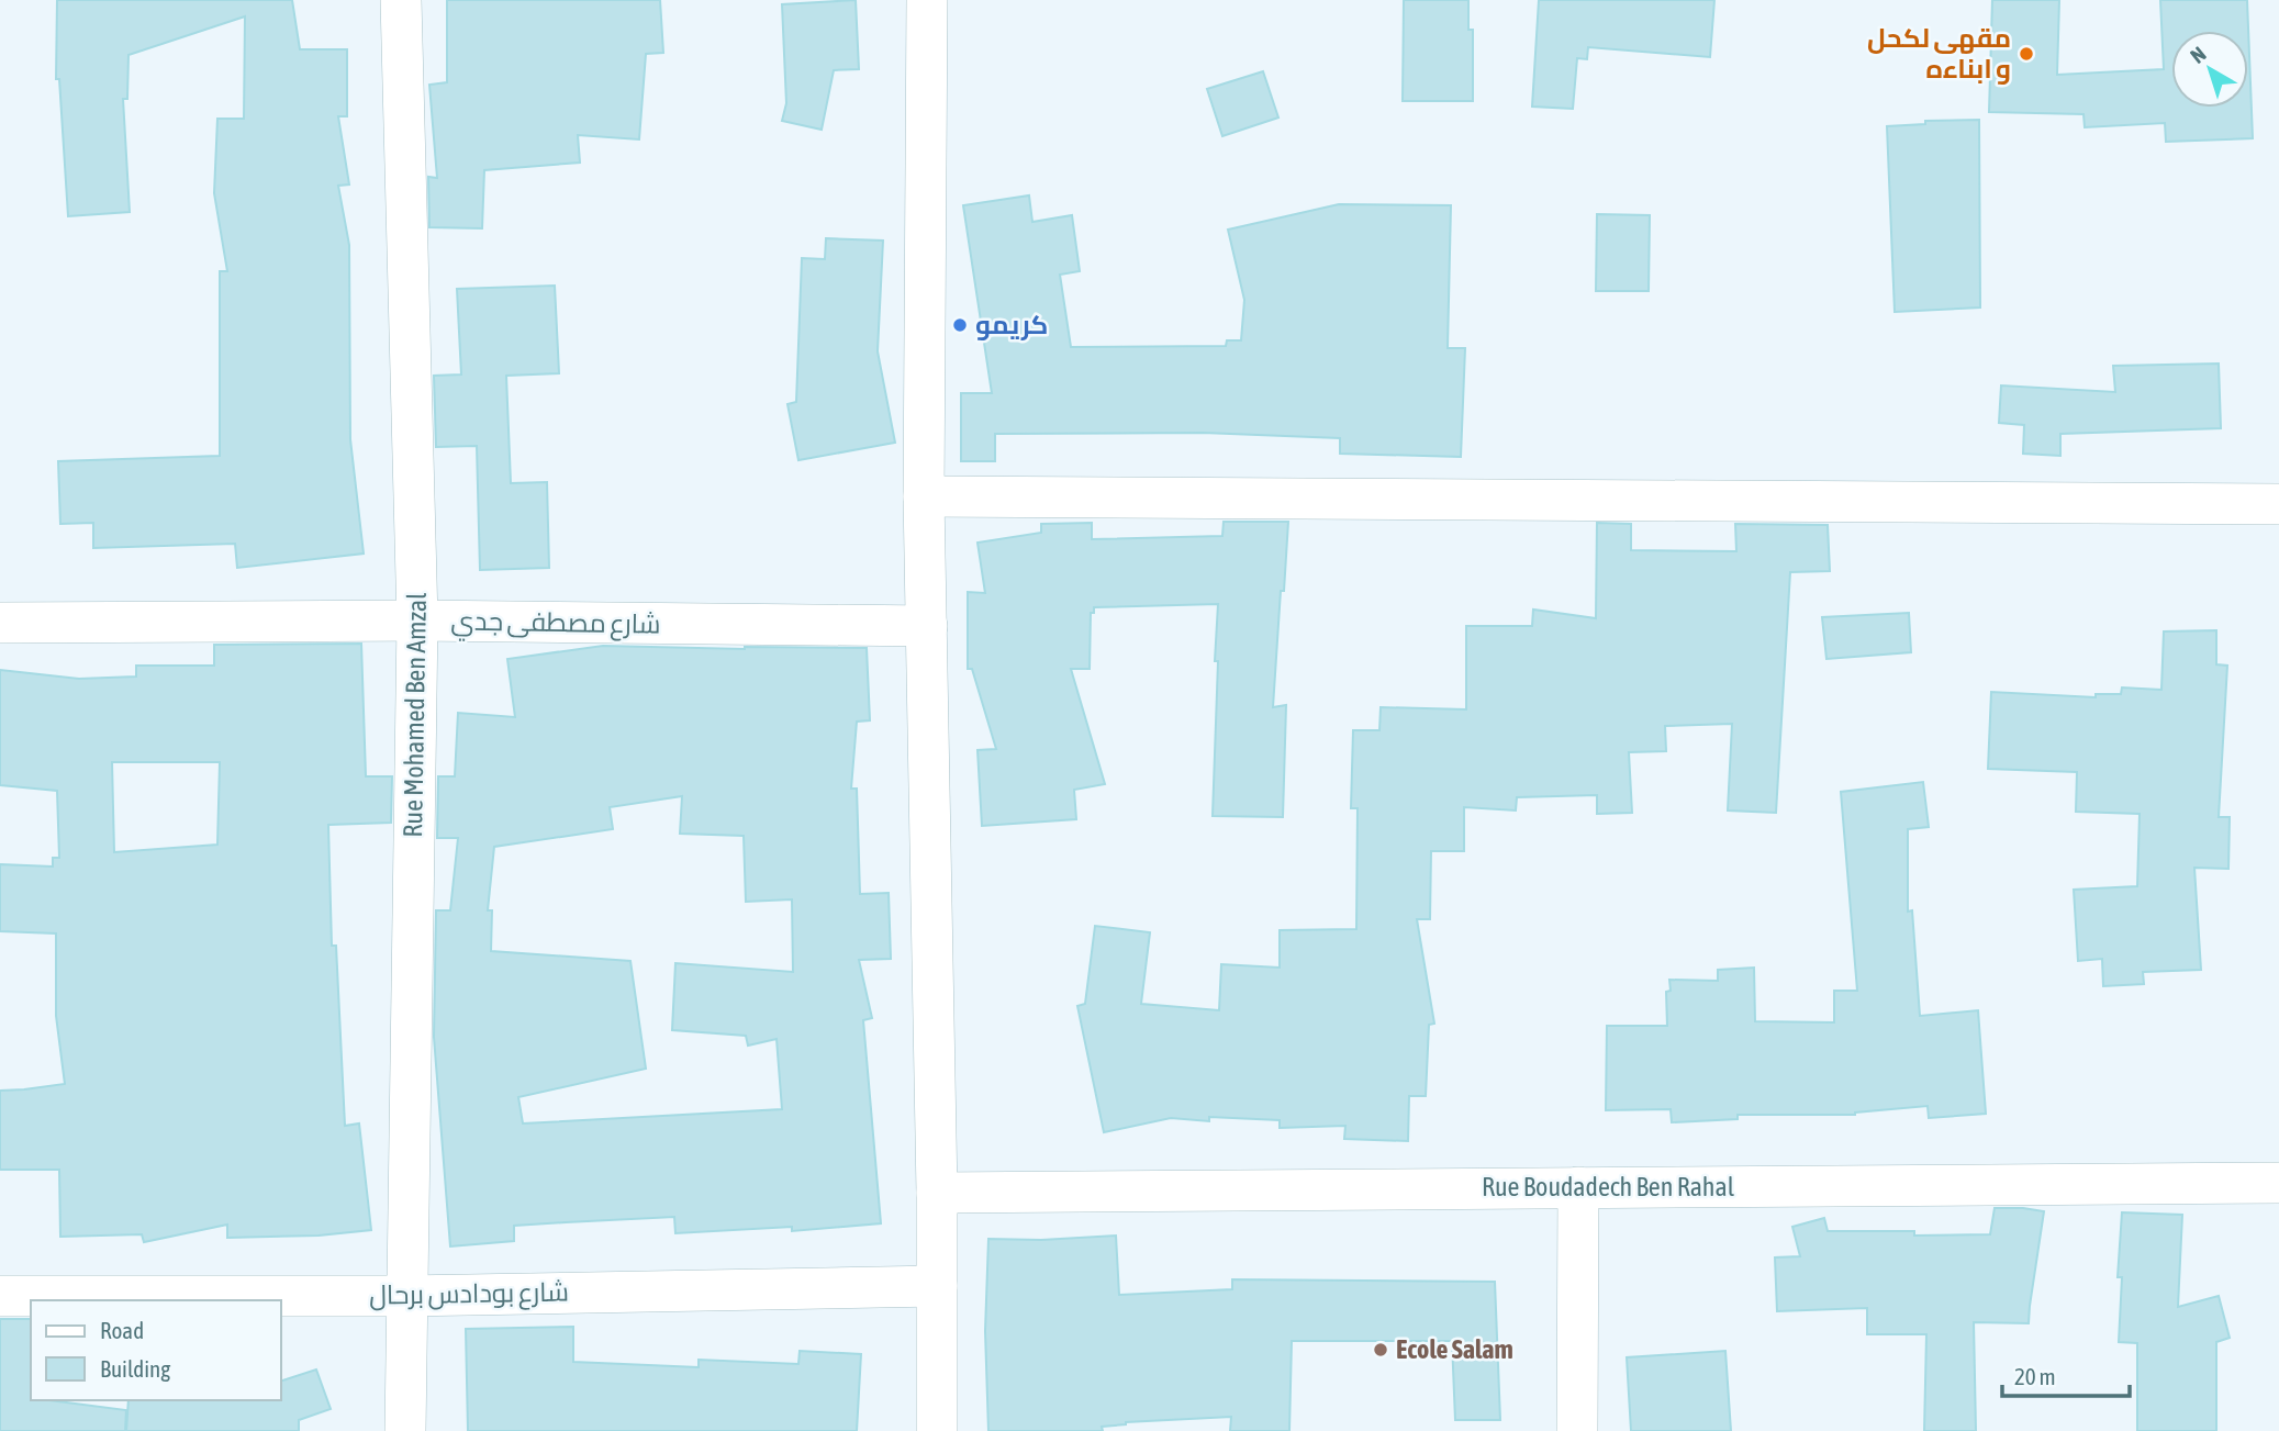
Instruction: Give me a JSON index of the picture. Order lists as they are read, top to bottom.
{
  "streets": {
    "street": [
      "شارع مصطفى جدي",
      "Rue Mohamed Ben Amzal",
      "Rue Boudadech Ben Rahal",
      "شارع بودادس برحال"
    ]
  },
  "crossings": [
    ["شارع مصطفى جدي", "Rue Mohamed Ben Amzal"],
    ["Rue Mohamed Ben Amzal", "شارع بودادس برحال"]
  ],
  "places": ["مقهى لكحل و ابناءه", "كريمو", "Ecole Salam"],
  "legend": ["Road", "Building"],
  "scale_bar": "20 m",
  "north": "top left"
}
